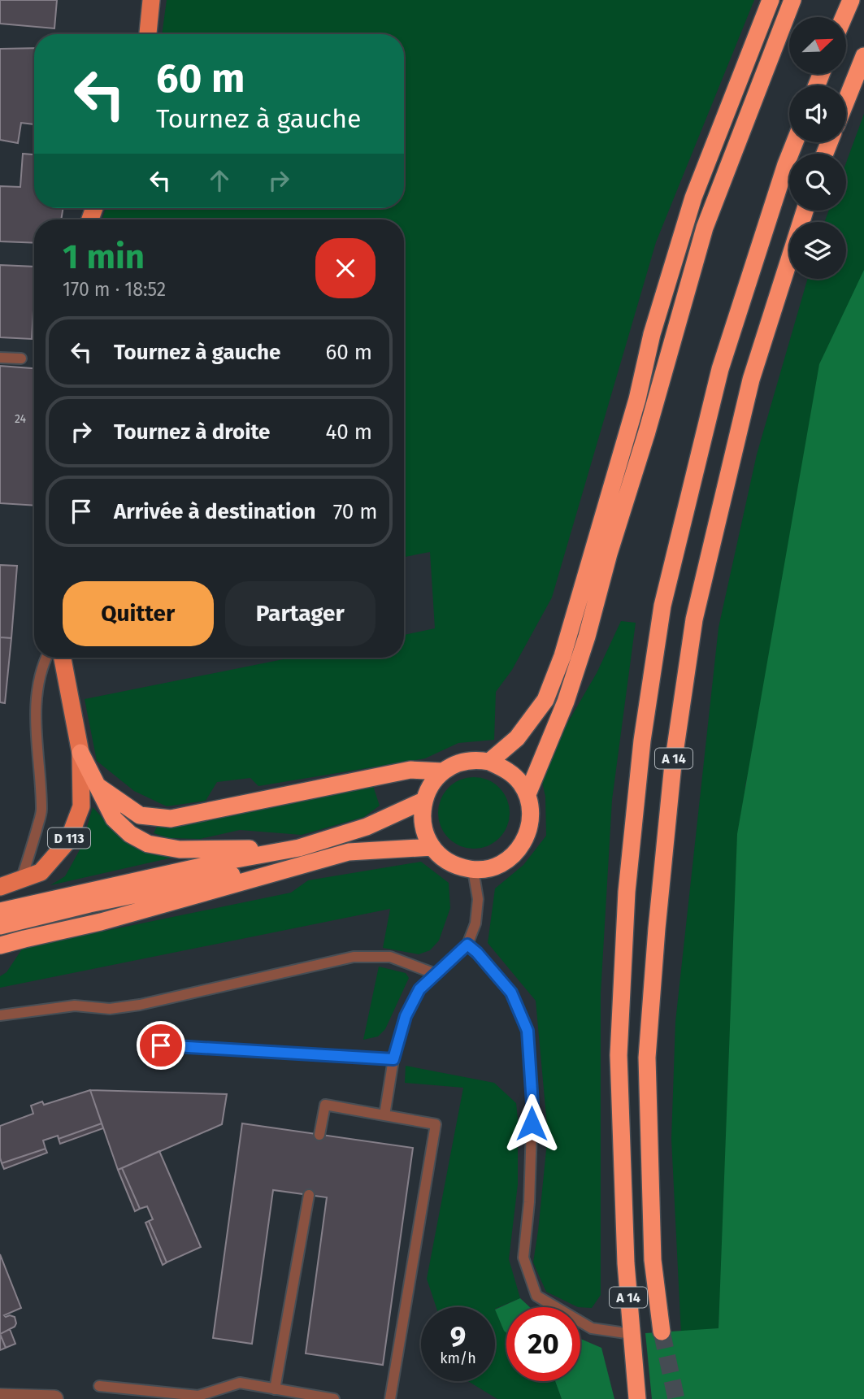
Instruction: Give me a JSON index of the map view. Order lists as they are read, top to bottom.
{
  "streets": {
    "highway": ["A 14"],
    "main road": ["D 113"]
  },
  "house_numbers": ["24"],
  "north": "top right",
  "page": {
    "turn": ["60 m", "Tournez à gauche"],
    "heading": ["1 min", "170 m · 18:52"],
    "list": [
      {
        "name": "Tournez à gauche",
        "value": "60 m"
      },
      {
        "name": "Tournez à droite",
        "value": "40 m"
      },
      {
        "name": "Arrivée à destination",
        "value": "70 m"
      }
    ],
    "buttons": ["Quitter", "Partager"],
    "speed": "9 km/h",
    "limit": "20"
  }
}
